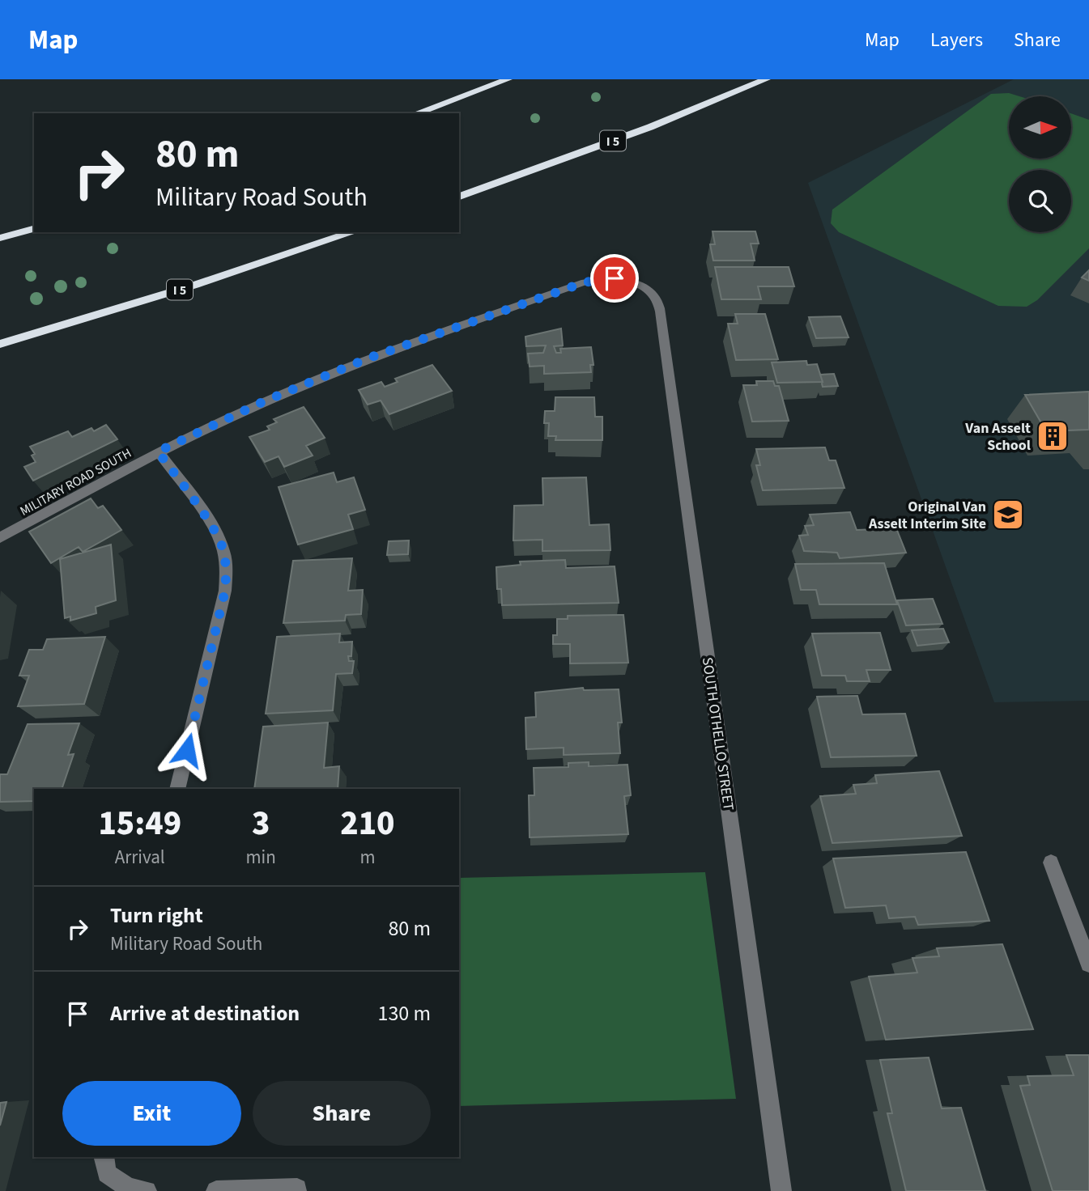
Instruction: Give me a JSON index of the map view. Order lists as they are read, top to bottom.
{
  "streets": {
    "highway": ["I 5"],
    "street": ["MILITARY ROAD SOUTH", "SOUTH OTHELLO STREET"]
  },
  "crossings": [
    ["MILITARY ROAD SOUTH", "SOUTH OTHELLO STREET"]
  ],
  "places": {
    "building": ["Van Asselt School"],
    "school or university": ["Original Van Asselt Interim Site"]
  },
  "north": "right",
  "page": {
    "header": "Map",
    "nav": ["Map", "Layers", "Share"],
    "turn": ["80 m", "Military Road South"],
    "eta": [
      "15:49",
      "Arrival",
      "3",
      "min",
      "210",
      "m"
    ],
    "list": [
      {
        "name": "Turn right",
        "note": "Military Road South",
        "value": "80 m"
      },
      {
        "name": "Arrive at destination",
        "value": "130 m"
      }
    ],
    "buttons": ["Exit", "Share"]
  }
}
